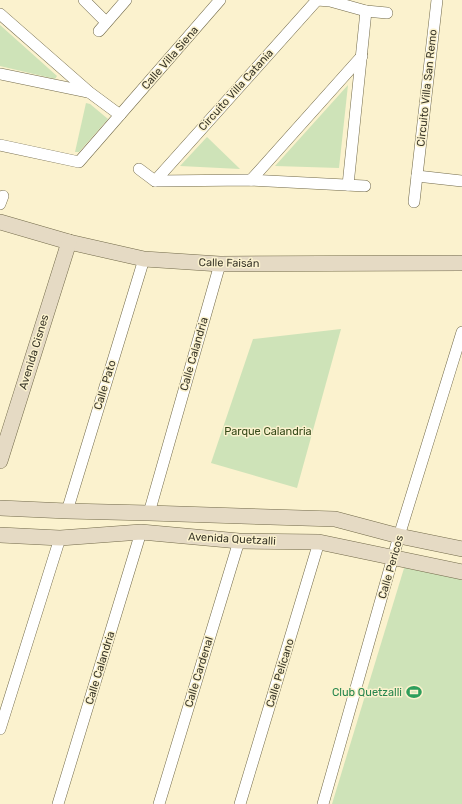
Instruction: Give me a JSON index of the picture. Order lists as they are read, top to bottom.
{
  "streets": {
    "main road": ["Calle Faisán", "Avenida Cisnes", "Avenida Quetzalli"],
    "street": [
      "Calle Villa Siena",
      "Circuito Villa San Remo",
      "Circuito Villa Catania",
      "Calle Calandria",
      "Calle Pato",
      "Calle Pericos",
      "Calle Cardenal",
      "Calle Pelícano"
    ]
  },
  "crossings": [
    ["Calle Faisán", "Avenida Cisnes"],
    ["Calle Faisán", "Calle Calandria"],
    ["Calle Faisán", "Calle Pato"],
    ["Calle Calandria", "Avenida Quetzalli"],
    ["Calle Pato", "Avenida Quetzalli"],
    ["Avenida Quetzalli", "Calle Pericos"],
    ["Avenida Quetzalli", "Calle Cardenal"],
    ["Avenida Quetzalli", "Calle Pelícano"]
  ],
  "parks": ["Parque Calandria"],
  "places": {
    "sports": ["Club Quetzalli"]
  }
}
